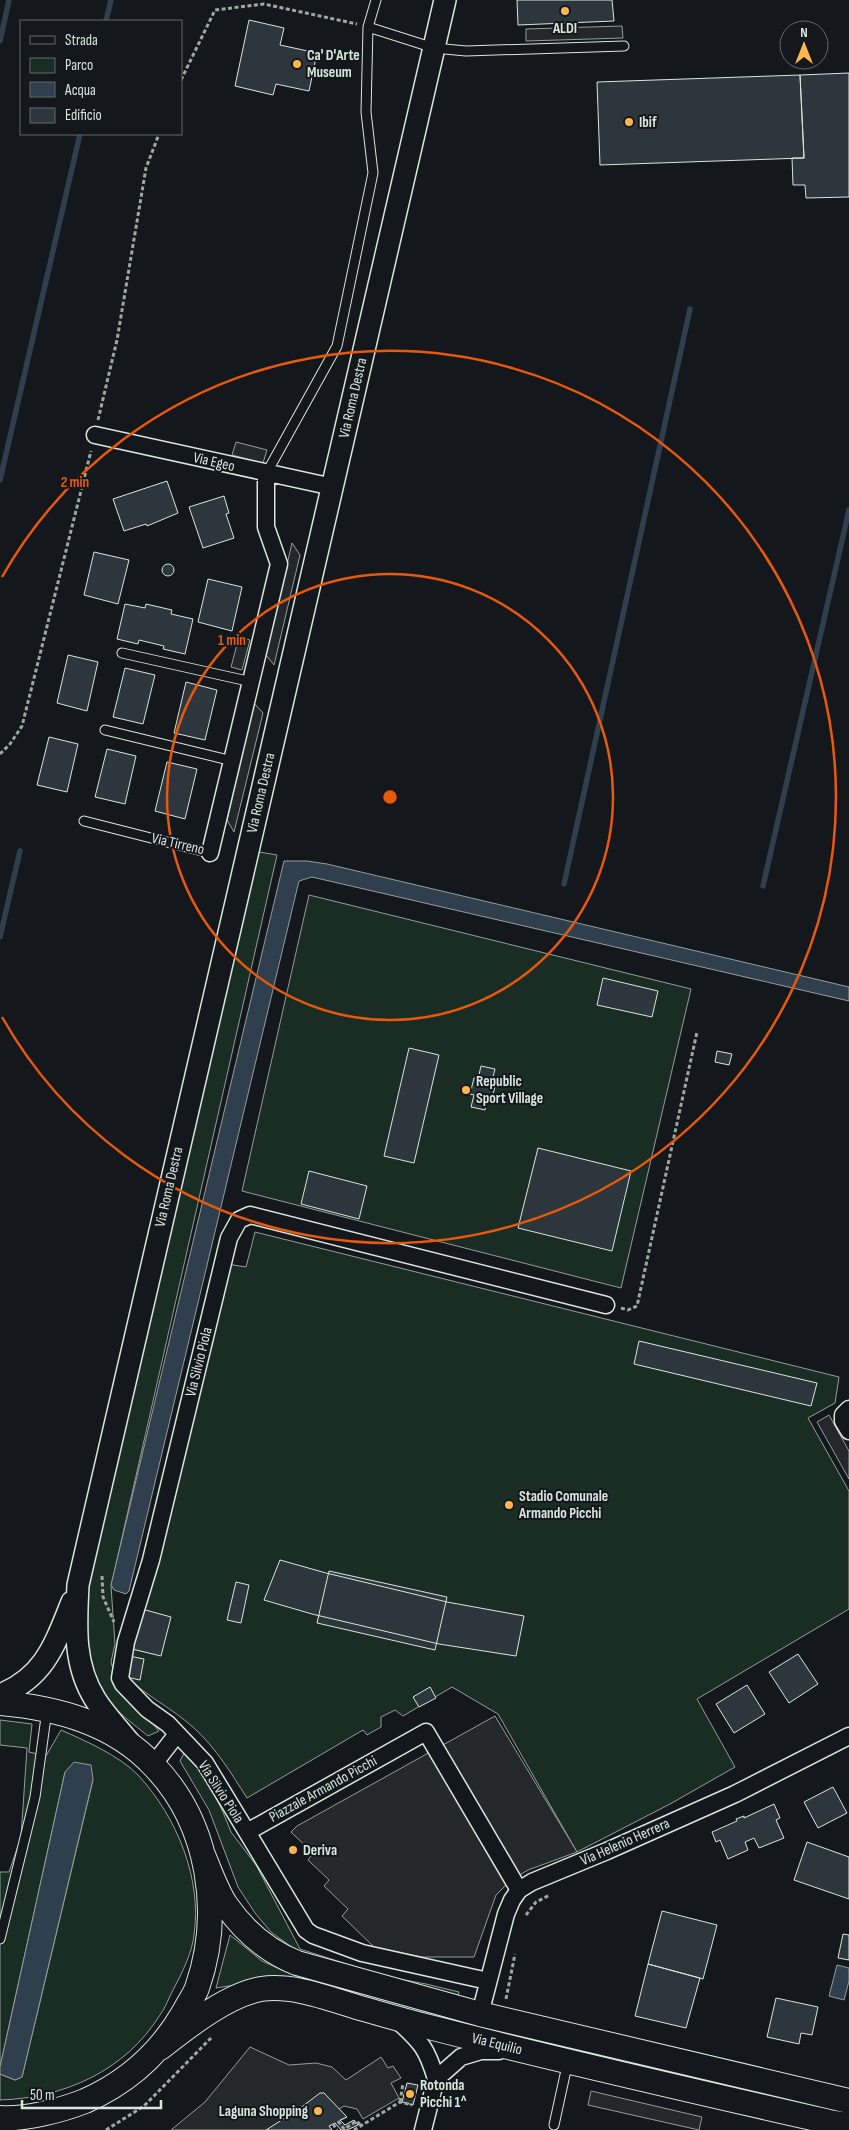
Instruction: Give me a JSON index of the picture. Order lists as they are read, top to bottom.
{
  "streets": {
    "main road": ["Via Equilio"],
    "street": [
      "Via Roma Destra",
      "Via Egeo",
      "Via Tirreno",
      "Via Silvio Piola",
      "Piazzale Armando Picchi",
      "Via Helenio Herrera"
    ]
  },
  "crossings": [
    ["Via Roma Destra", "Via Egeo"],
    ["Via Egeo", "Via Tirreno"],
    ["Via Silvio Piola", "Piazzale Armando Picchi"],
    ["Piazzale Armando Picchi", "Via Helenio Herrera"]
  ],
  "places": [
    "ALDI",
    "Ca' D'Arte Museum",
    "Ibif",
    "Republic Sport Village",
    "Stadio Comunale Armando Picchi",
    "Deriva",
    "Rotonda Picchi 1^",
    "Laguna Shopping"
  ],
  "legend": [
    "Strada",
    "Parco",
    "Acqua",
    "Edificio"
  ],
  "scale_bar": "50 m",
  "north": "top",
  "rings": ["2 min", "1 min"]
}
